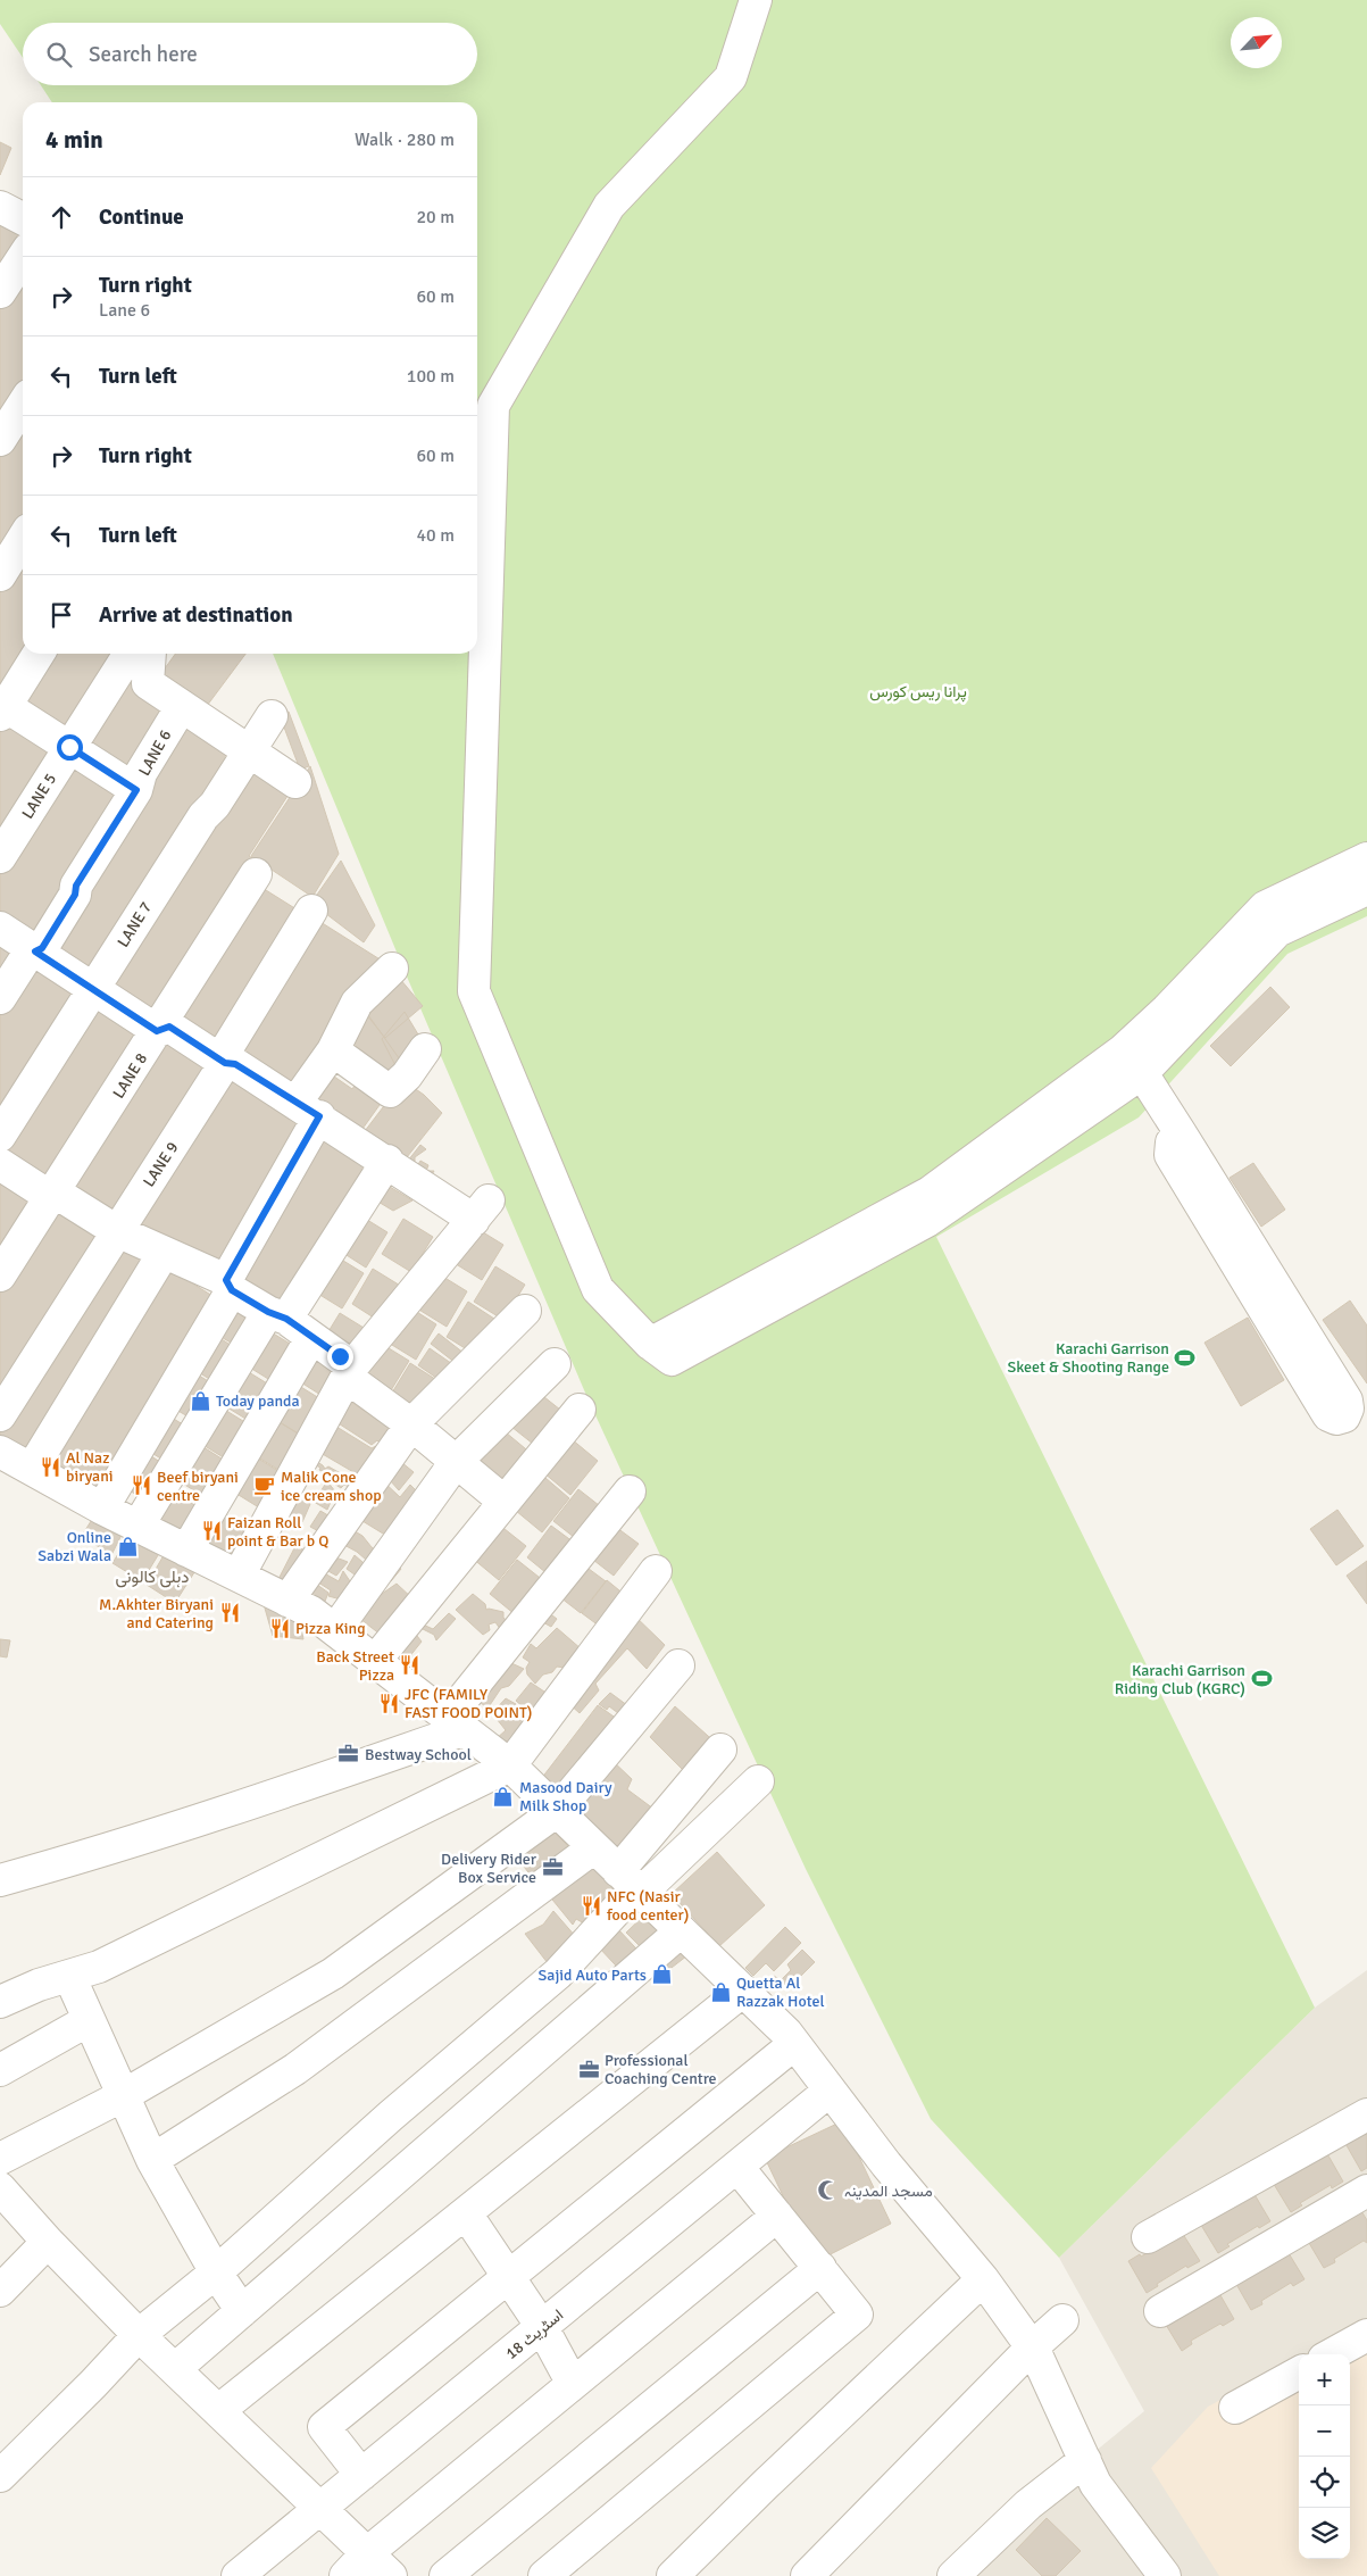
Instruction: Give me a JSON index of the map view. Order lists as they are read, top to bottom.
{
  "streets": {
    "street": [
      "LANE 6",
      "LANE 5",
      "LANE 7",
      "LANE 8",
      "LANE 9",
      "اسٹریٹ 18"
    ]
  },
  "districts": ["دہلی کالونی"],
  "parks": ["پرانا ریس کورس"],
  "places": {
    "sports": ["Karachi Garrison Skeet & Shooting Range", "Karachi Garrison Riding Club (KGRC)"],
    "shop": [
      "Today panda",
      "Online Sabzi Wala",
      "Masood Dairy Milk Shop",
      "Sajid Auto Parts",
      "Quetta Al Razzak Hotel"
    ],
    "restaurant": [
      "Al Naz biryani",
      "Beef biryani centre",
      "Faizan Roll point & Bar b Q",
      "M.Akhter Biryani and Catering",
      "Pizza King",
      "Back Street Pizza",
      "JFC (FAMILY FAST FOOD POINT)",
      "NFC (Nasir food center)"
    ],
    "cafe": ["Malik Cone ice cream shop"],
    "office": ["Bestway School", "Delivery Rider Box Service", "Professional Coaching Centre"],
    "mosque": ["مسجد المدینہ"]
  },
  "north": "top right",
  "page": {
    "search": "Search here",
    "heading": ["4 min", "Walk · 280 m"],
    "list": [
      ["Continue", "20 m"],
      ["Turn right", "Lane 6", "60 m"],
      ["Turn left", "100 m"],
      ["Turn right", "60 m"],
      ["Turn left", "40 m"],
      "Arrive at destination"
    ],
    "map_buttons": ["+", "−"]
  }
}
